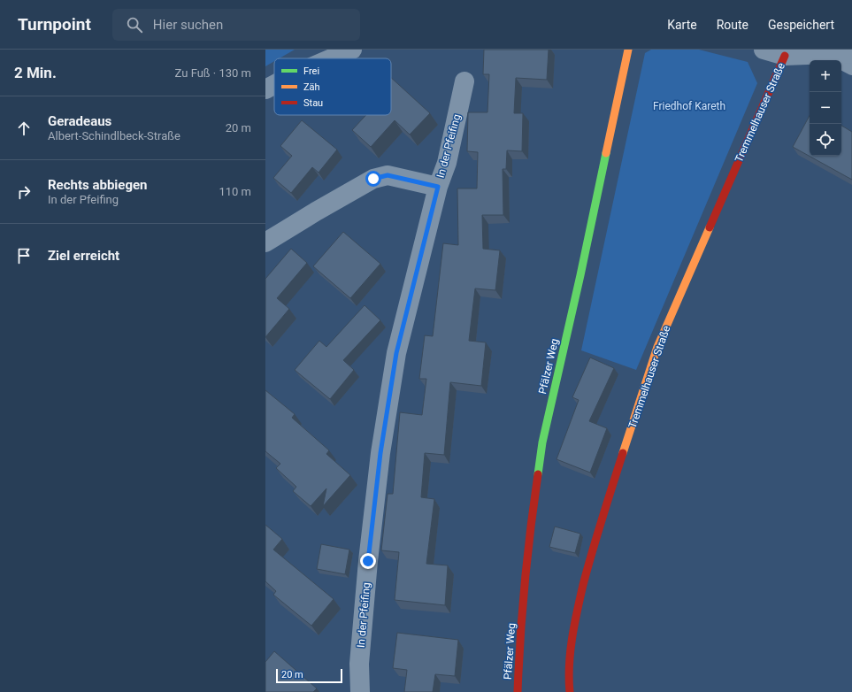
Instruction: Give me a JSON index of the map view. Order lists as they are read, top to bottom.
{
  "streets": {
    "street": ["Tremmelhauser Straße", "In der Pfeifing", "Pfälzer Weg"]
  },
  "parks": ["Friedhof Kareth"],
  "legend": ["Frei", "Zäh", "Stau"],
  "scale_bar": "20 m",
  "page": {
    "header": "Turnpoint",
    "search": "Hier suchen",
    "nav": ["Karte", "Route", "Gespeichert"],
    "heading": ["2 Min.", "Zu Fuß · 130 m"],
    "map_buttons": ["+", "−"],
    "list": [
      ["Geradeaus", "Albert-Schindlbeck-Straße", "20 m"],
      ["Rechts abbiegen", "In der Pfeifing", "110 m"],
      "Ziel erreicht"
    ],
    "scale": "20 m"
  }
}
